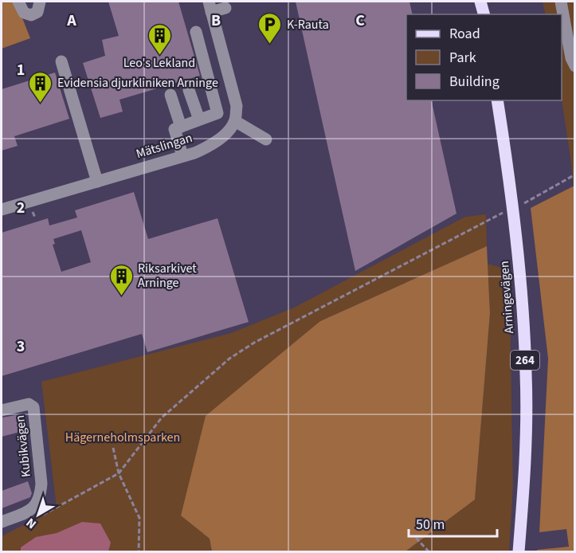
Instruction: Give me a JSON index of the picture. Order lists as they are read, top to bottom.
{
  "streets": {
    "main road": ["Arningevägen", "264"],
    "street": ["Mätslingan", "Kubikvägen"]
  },
  "parks": ["Hägerneholmsparken"],
  "places": {
    "parking": ["K-Rauta"],
    "building": ["Leo's Lekland", "Evidensia djurkliniken Arninge", "Riksarkivet Arninge"]
  },
  "legend": ["Road", "Park", "Building"],
  "scale_bar": "50 m",
  "north": "bottom left",
  "grid": {
    "columns": ["A", "B", "C"],
    "rows": ["1", "2", "3"]
  }
}
